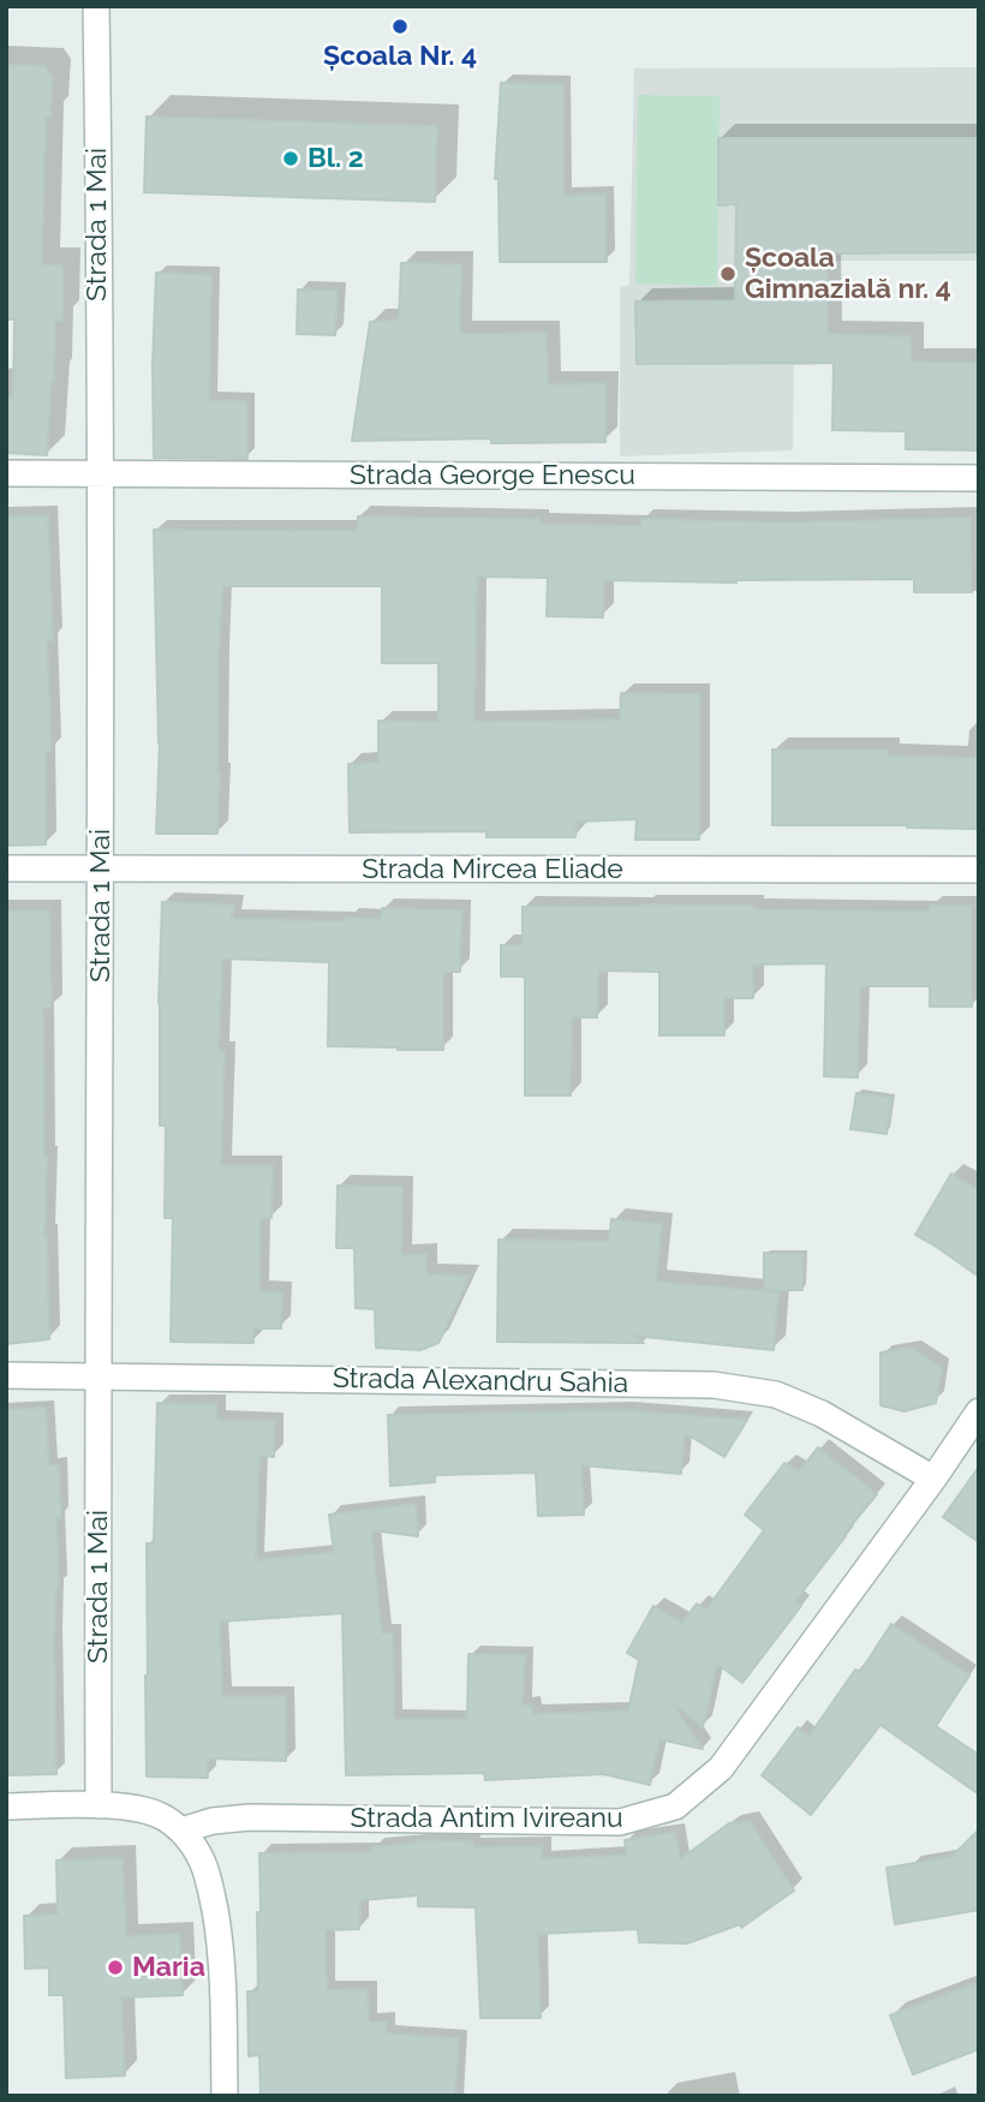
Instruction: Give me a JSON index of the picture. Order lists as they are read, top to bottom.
{
  "streets": {
    "street": [
      "Strada 1 Mai",
      "Strada George Enescu",
      "Strada Mircea Eliade",
      "Strada Alexandru Sahia",
      "Strada Antim Ivireanu"
    ]
  },
  "crossings": [
    ["Strada 1 Mai", "Strada George Enescu"],
    ["Strada 1 Mai", "Strada Mircea Eliade"],
    ["Strada 1 Mai", "Strada Alexandru Sahia"],
    ["Strada Alexandru Sahia", "Strada Antim Ivireanu"]
  ],
  "places": [
    "Școala Nr. 4",
    "Bl. 2",
    "Școala Gimnazială nr. 4",
    "Maria"
  ]
}
